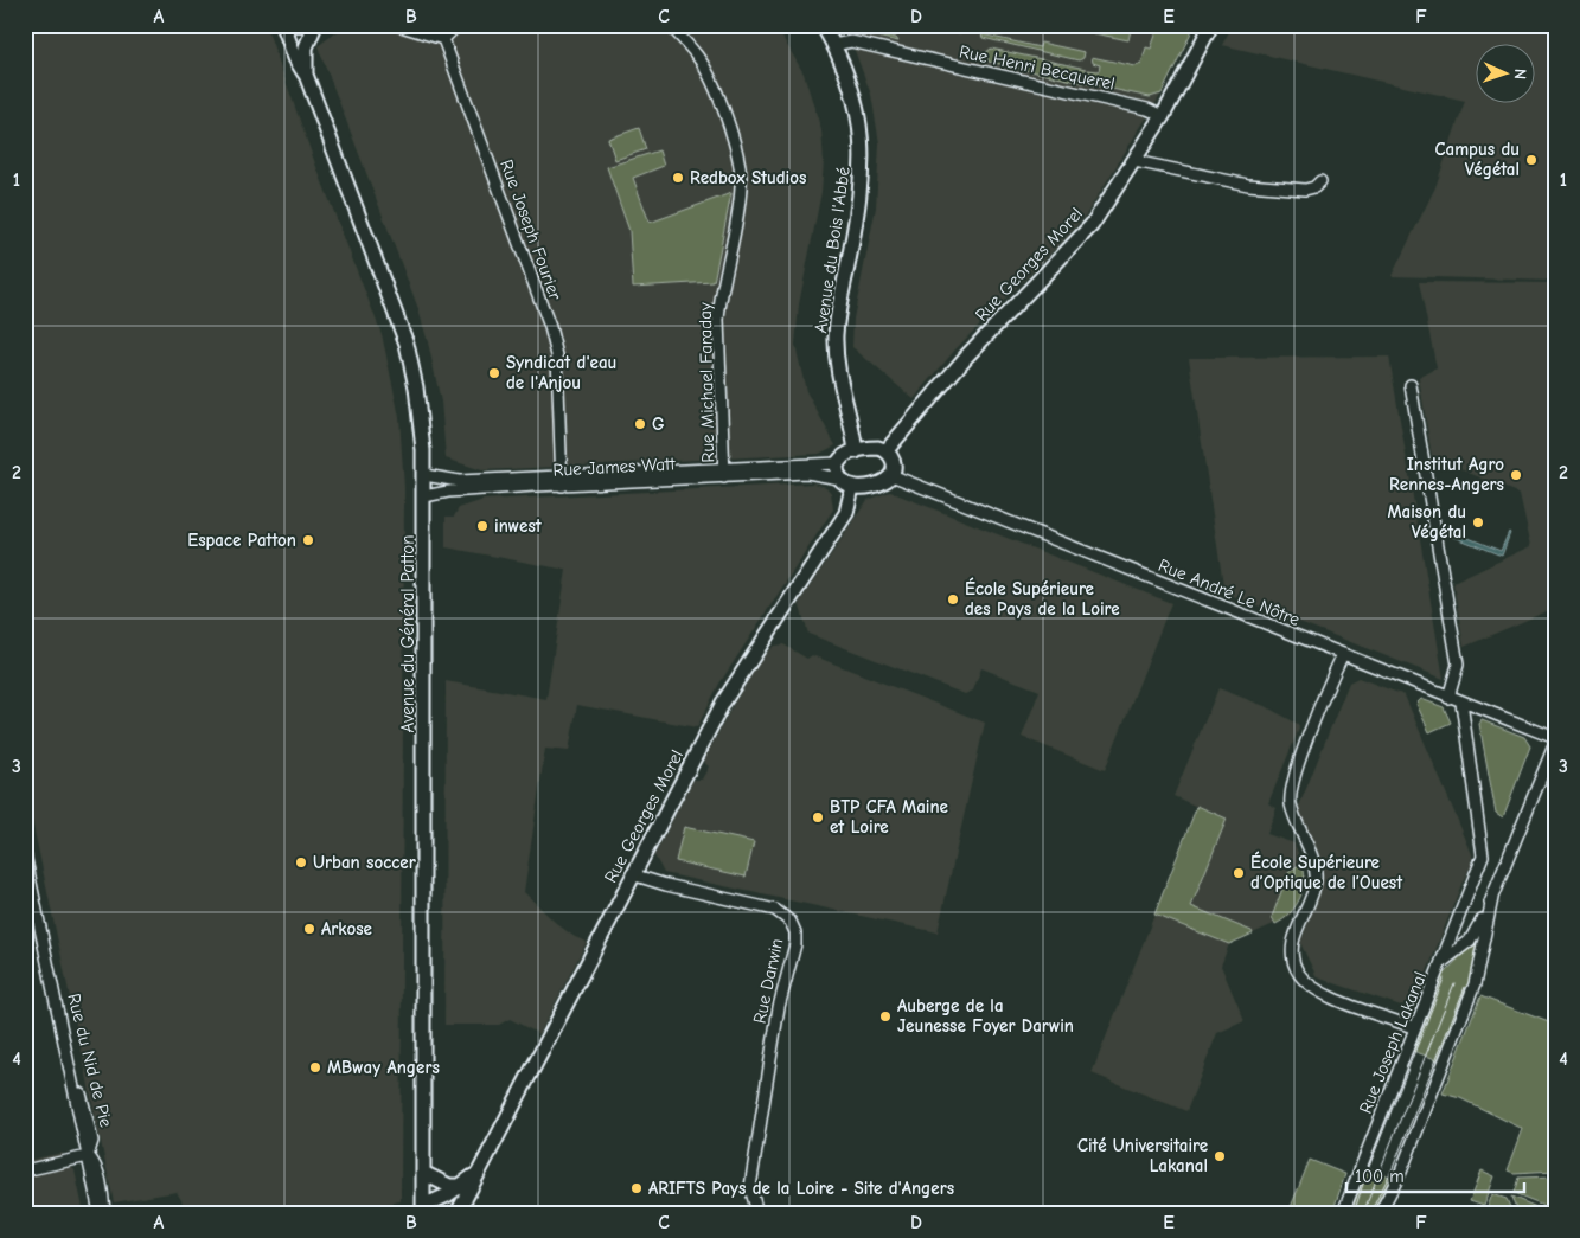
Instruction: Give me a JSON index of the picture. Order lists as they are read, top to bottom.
{
  "streets": {
    "street": [
      "Rue Henri Becquerel",
      "Rue Joseph Fourier",
      "Avenue du Bois l'Abbé",
      "Rue Georges Morel",
      "Rue Michael Faraday",
      "Rue James Watt",
      "Rue André Le Nôtre",
      "Avenue du Général Patton",
      "Rue Darwin",
      "Rue Joseph Lakanal",
      "Rue du Nid de Pie"
    ]
  },
  "crossings": [
    ["Rue Henri Becquerel", "Avenue du Bois l'Abbé"],
    ["Rue Henri Becquerel", "Rue Georges Morel"],
    ["Rue Joseph Fourier", "Rue James Watt"],
    ["Avenue du Bois l'Abbé", "Rue Georges Morel"],
    ["Avenue du Bois l'Abbé", "Rue James Watt"],
    ["Avenue du Bois l'Abbé", "Rue André Le Nôtre"],
    ["Rue Georges Morel", "Rue James Watt"],
    ["Rue Georges Morel", "Rue André Le Nôtre"],
    ["Rue Georges Morel", "Avenue du Général Patton"],
    ["Rue Georges Morel", "Rue Darwin"],
    ["Rue Michael Faraday", "Rue James Watt"],
    ["Rue James Watt", "Rue André Le Nôtre"],
    ["Rue James Watt", "Avenue du Général Patton"],
    ["Rue André Le Nôtre", "Rue Joseph Lakanal"]
  ],
  "places": [
    "Campus du Végétal",
    "Redbox Studios",
    "Syndicat d'eau de l'Anjou",
    "G",
    "Institut Agro Rennes-Angers",
    "Maison du Végétal",
    "inwest",
    "Espace Patton",
    "École Supérieure des Pays de la Loire",
    "BTP CFA Maine et Loire",
    "Urban soccer",
    "École Supérieure d’Optique de l’Ouest",
    "Arkose",
    "Auberge de la Jeunesse Foyer Darwin",
    "MBway Angers",
    "Cité Universitaire Lakanal",
    "ARIFTS Pays de la Loire - Site d'Angers"
  ],
  "scale_bar": "100 m",
  "north": "right",
  "grid": {
    "columns": [
      "A",
      "B",
      "C",
      "D",
      "E",
      "F"
    ],
    "rows": [
      "1",
      "2",
      "3",
      "4"
    ]
  }
}
